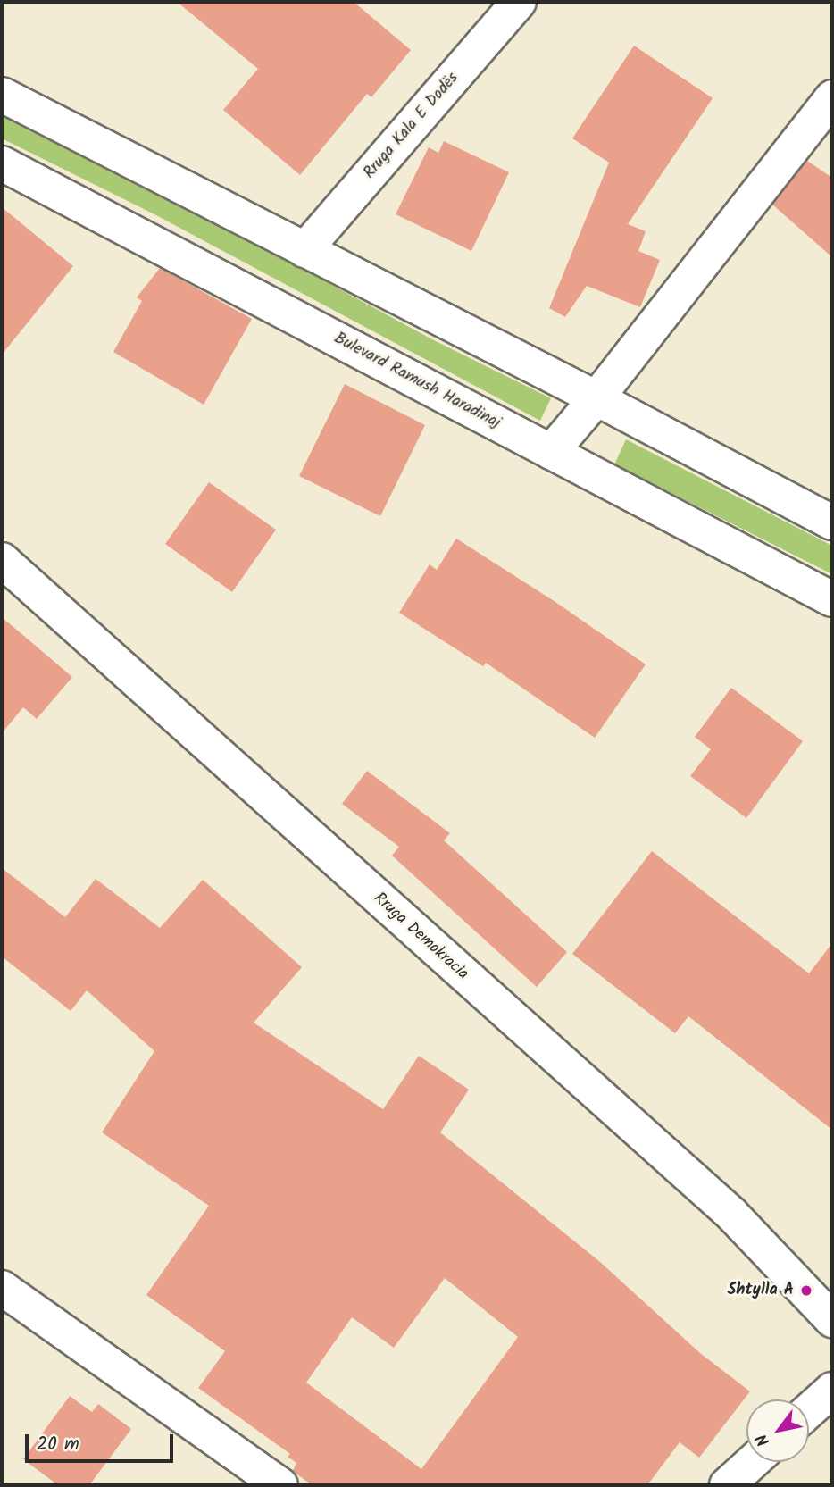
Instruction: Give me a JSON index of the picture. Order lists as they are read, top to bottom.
{
  "streets": {
    "street": ["Rruga Kala E Dodës", "Bulevard Ramush Haradinaj", "Rruga Demokracia"]
  },
  "places": ["Shtylla A"],
  "scale_bar": "20 m",
  "north": "bottom left"
}
